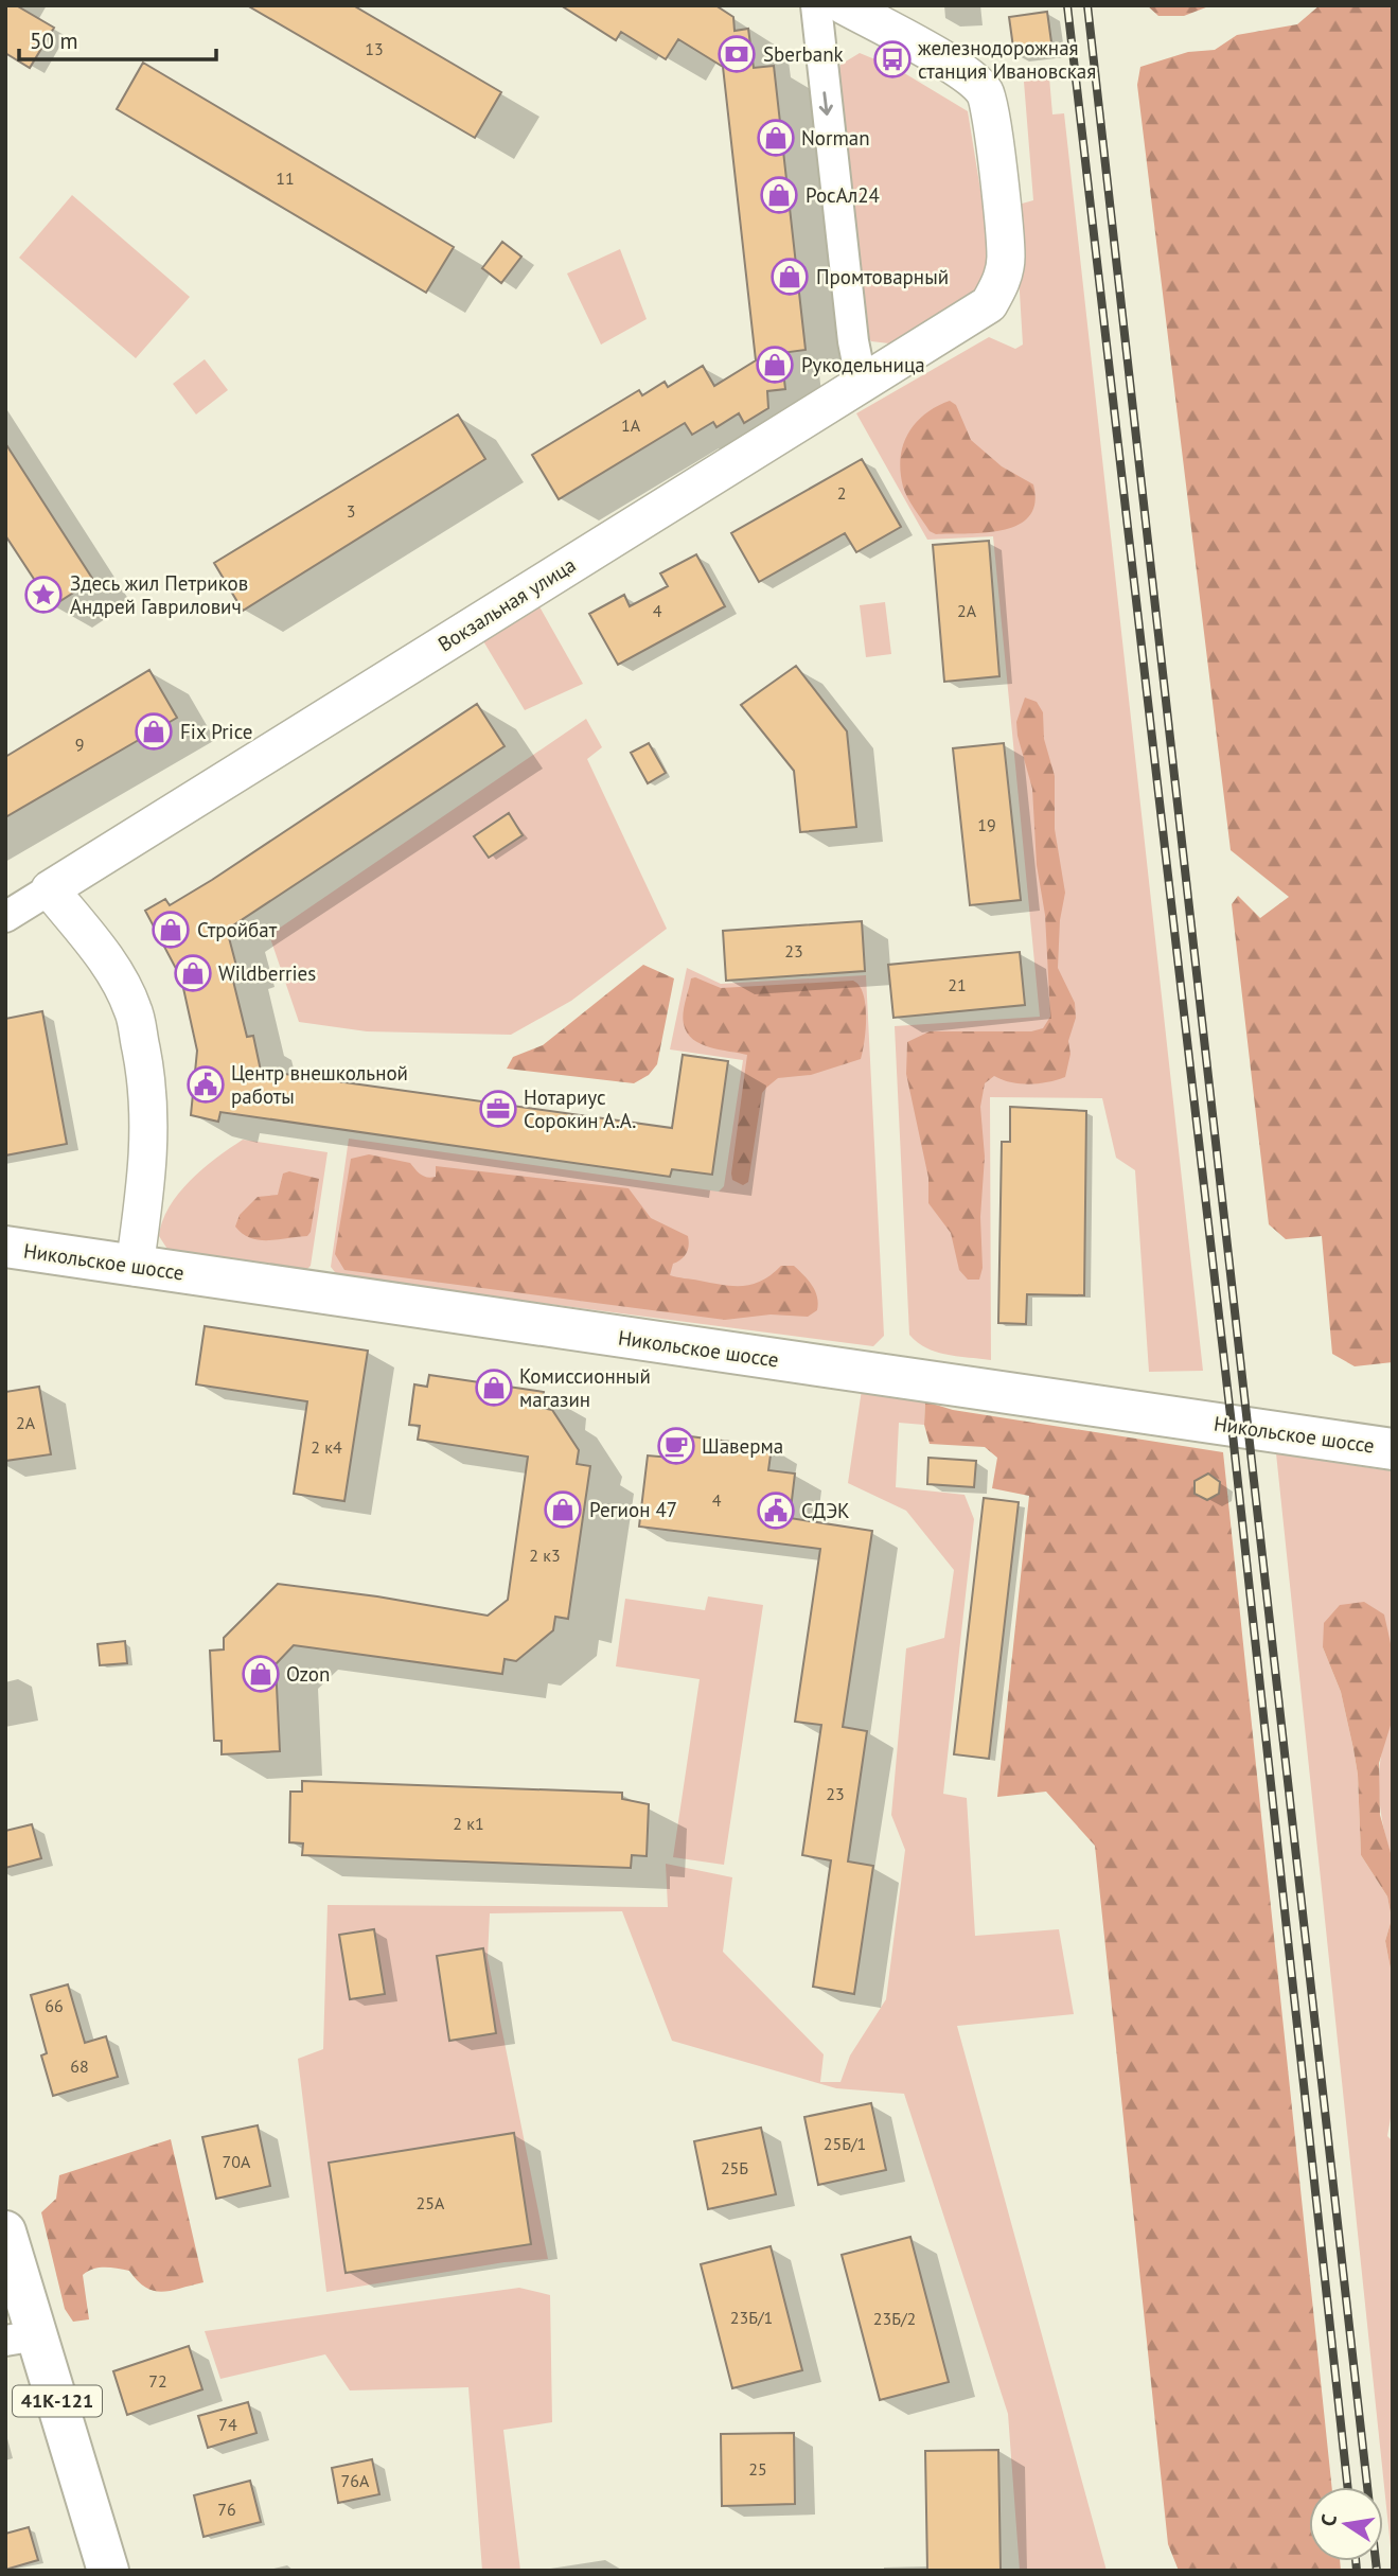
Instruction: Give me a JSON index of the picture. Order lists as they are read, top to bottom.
{
  "streets": {
    "main road": ["Никольское шоссе", "41К-121"],
    "street": ["Вокзальная улица"]
  },
  "places": {
    "bank": ["Sberbank"],
    "bus stop": ["железнодорожная станция Ивановская"],
    "shop": [
      "Norman",
      "РосАл24",
      "Промтоварный",
      "Рукодельница",
      "Fix Price",
      "Стройбат",
      "Wildberries",
      "Комиссионный магазин",
      "Регион 47",
      "Ozon"
    ],
    "place": ["Здесь жил Петриков Андрей Гаврилович"],
    "public building": ["Центр внешкольной работы", "СДЭК"],
    "office": ["Нотариус Сорокин А.А."],
    "cafe": ["Шаверма"]
  },
  "house_numbers": [
    "13",
    "11",
    "1А",
    "2",
    "3",
    "4",
    "2А",
    "9",
    "19",
    "23",
    "21",
    "2А",
    "2 к4",
    "4",
    "2 к3",
    "23",
    "2 к1",
    "66",
    "68",
    "25Б/1",
    "70А",
    "25Б",
    "25А",
    "23Б/1",
    "23Б/2",
    "72",
    "74",
    "25",
    "76А",
    "76"
  ],
  "scale_bar": "50 m",
  "north": "left"
}
